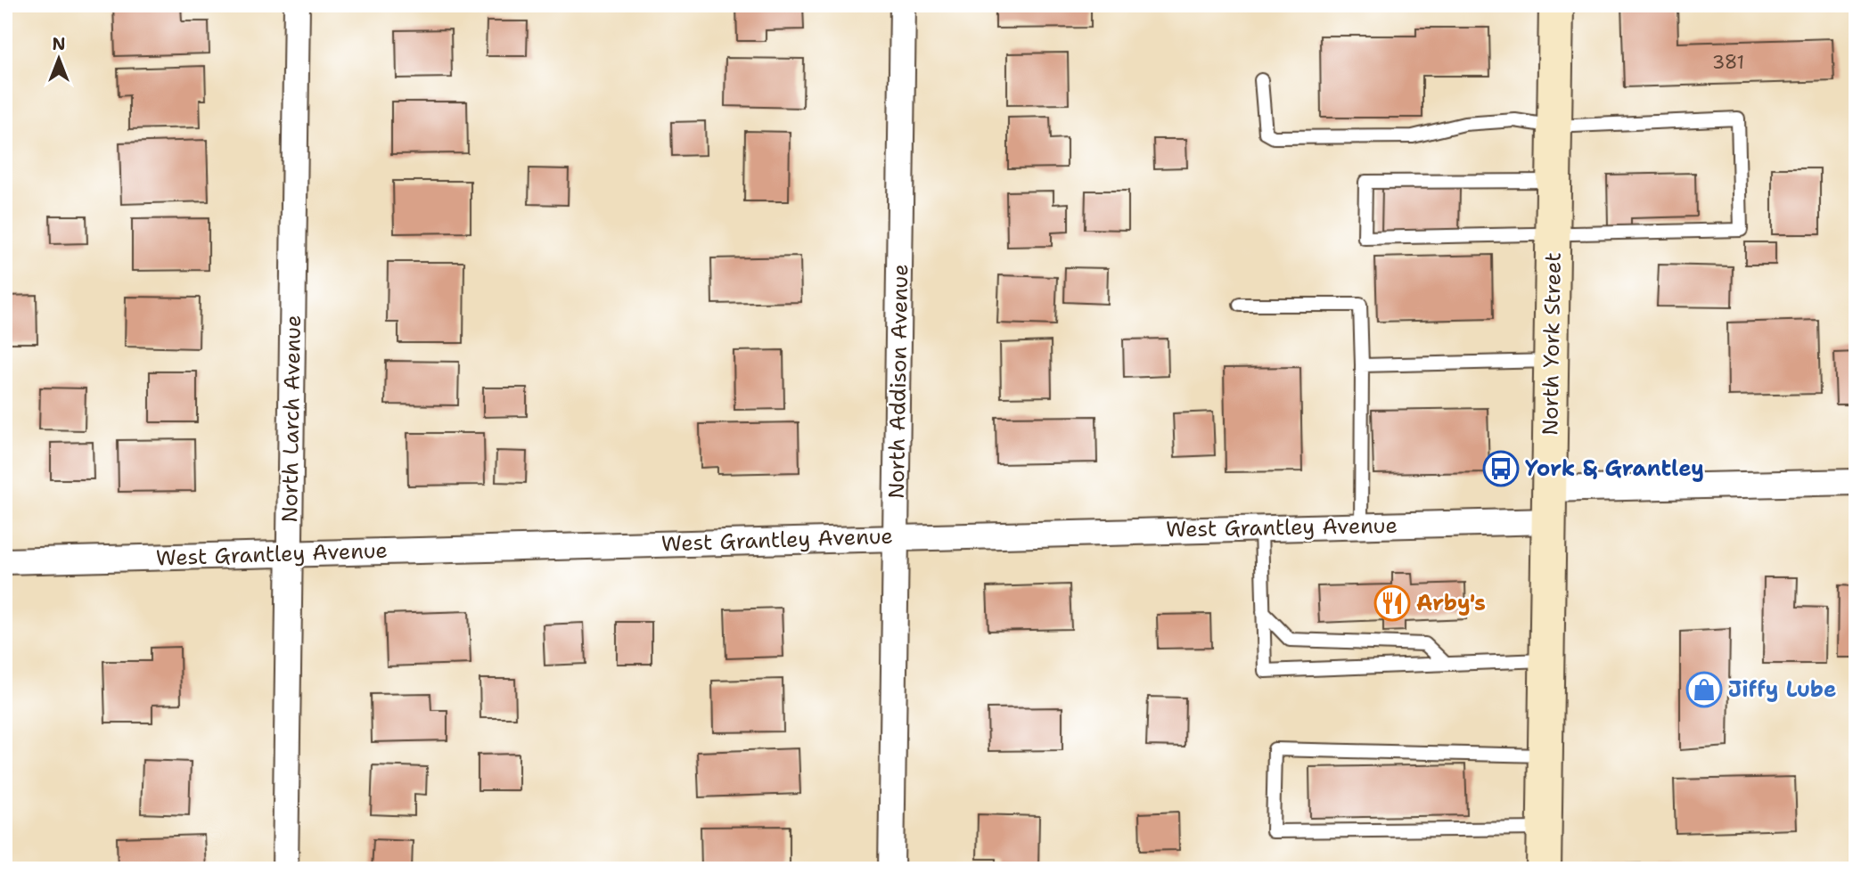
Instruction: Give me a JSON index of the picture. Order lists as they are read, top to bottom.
{
  "streets": {
    "main road": ["North York Street"],
    "street": ["North Addison Avenue", "North Larch Avenue", "West Grantley Avenue"]
  },
  "crossings": [
    ["North York Street", "West Grantley Avenue"],
    ["North Addison Avenue", "West Grantley Avenue"],
    ["North Larch Avenue", "West Grantley Avenue"]
  ],
  "places": {
    "bus stop": ["York & Grantley"],
    "restaurant": ["Arby's"],
    "shop": ["Jiffy Lube"]
  },
  "house_numbers": ["381"],
  "north": "top"
}
